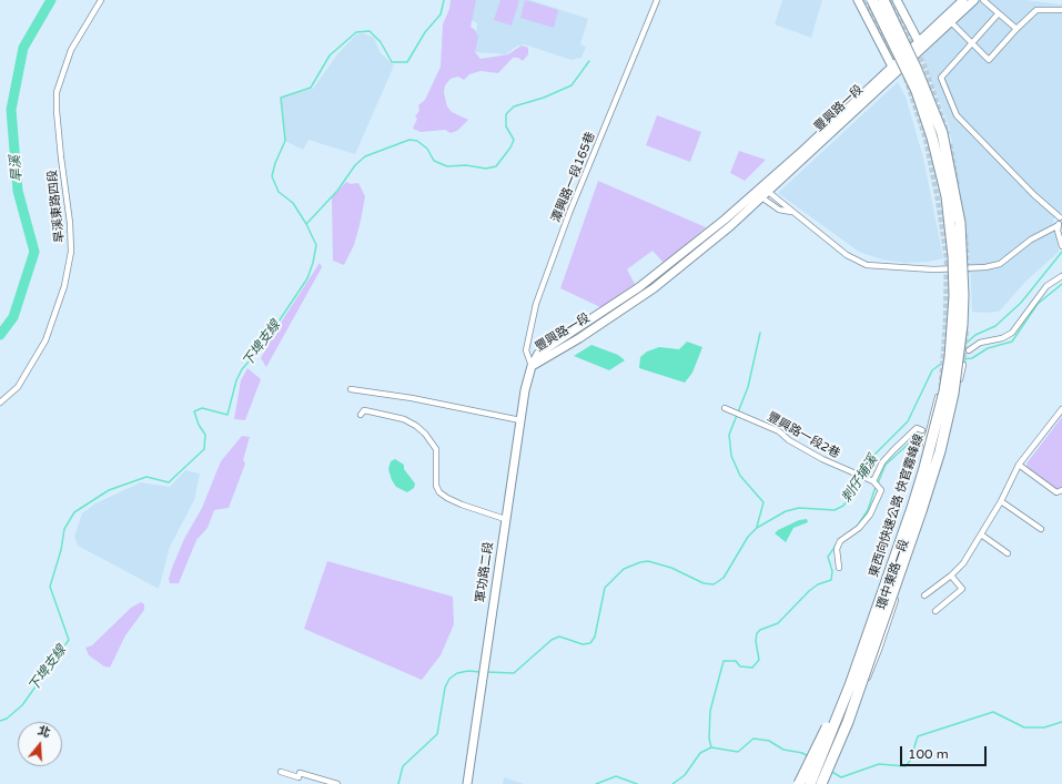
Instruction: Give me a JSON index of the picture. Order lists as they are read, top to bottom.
{
  "streets": {
    "highway": ["東西向快速公路 快官霧峰線"],
    "street": [
      "豐興路一段",
      "潭興路一段165巷",
      "旱溪東路四段",
      "豐興路一段2巷",
      "軍功路二段",
      "環中東路一段"
    ]
  },
  "crossings": [
    ["豐興路一段", "潭興路一段165巷"],
    ["豐興路一段", "軍功路二段"],
    ["潭興路一段165巷", "軍功路二段"],
    ["東西向快速公路 快官霧峰線", "環中東路一段"]
  ],
  "water": ["旱溪", "下埤支線", "刺仔埔溪"],
  "scale_bar": "100 m",
  "north": "top"
}
